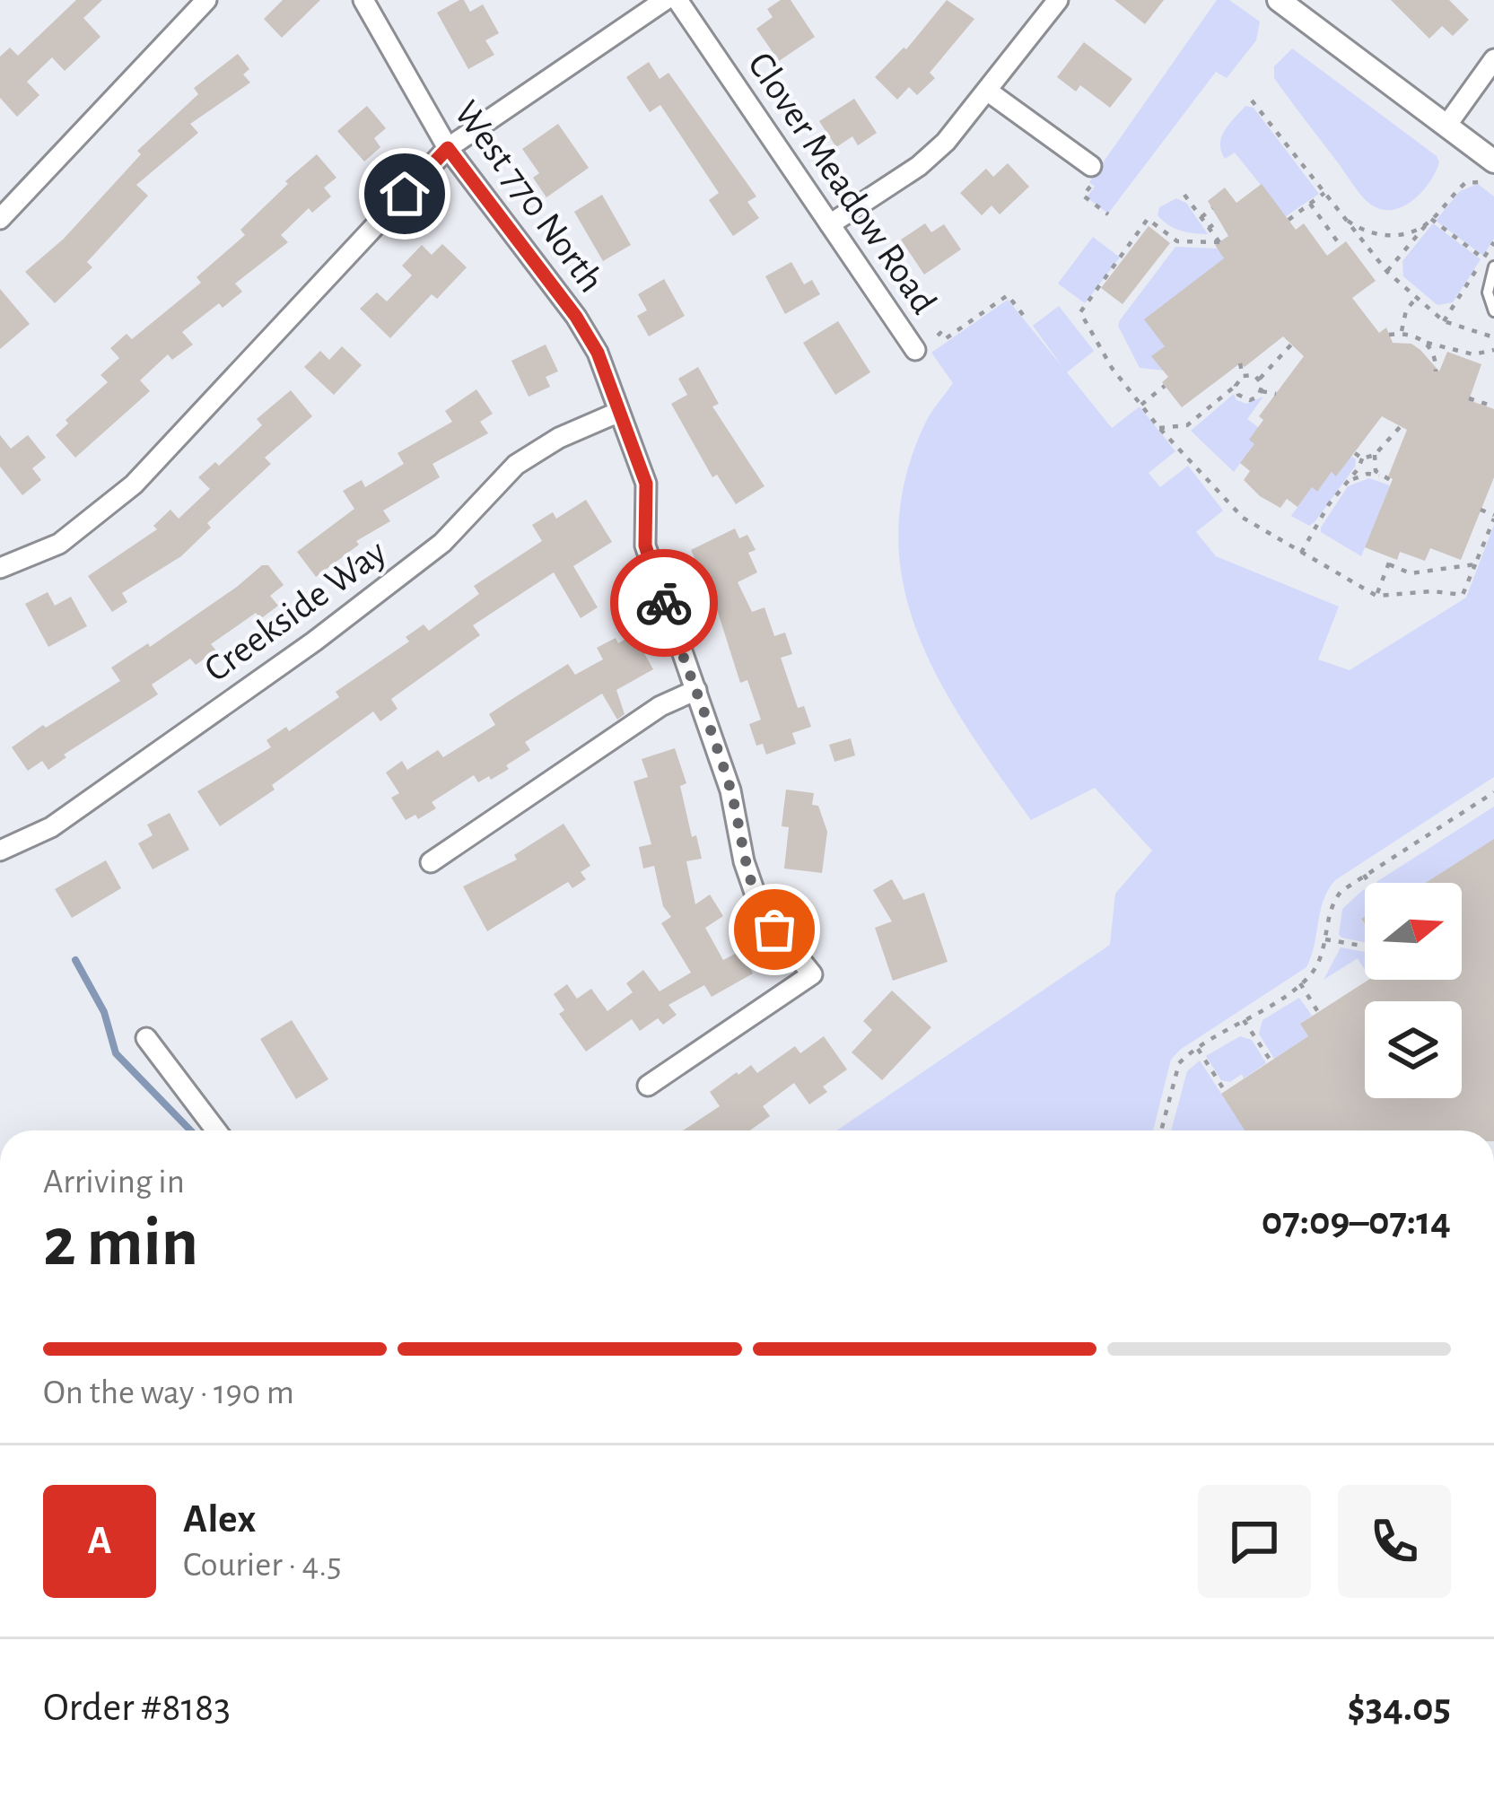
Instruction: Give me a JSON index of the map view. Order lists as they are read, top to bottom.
{
  "streets": {
    "street": ["Clover Meadow Road", "West 770 North", "Creekside Way"]
  },
  "crossings": [
    ["West 770 North", "Creekside Way"]
  ],
  "north": "right",
  "page": {
    "heading": ["2 min", "Arriving in", "07:09–07:14"],
    "panel": [
      "Alex",
      "Courier · 4.5",
      "Order #8183",
      "$34.05"
    ],
    "bar": "On the way · 190 m",
    "round": "A"
  }
}
